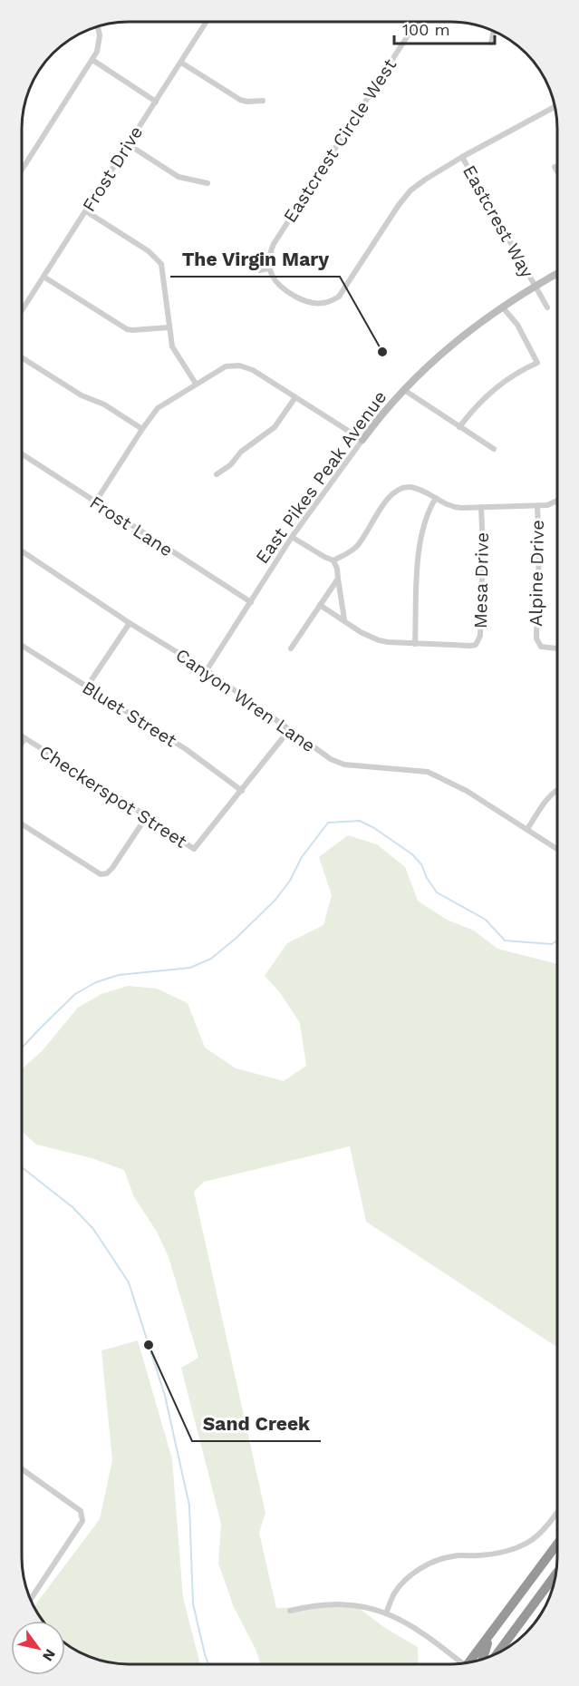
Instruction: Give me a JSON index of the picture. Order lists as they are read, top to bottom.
{
  "streets": {
    "street": [
      "Eastcrest Circle West",
      "Frost Drive",
      "Eastcrest Way",
      "East Pikes Peak Avenue",
      "Frost Lane",
      "Alpine Drive",
      "Mesa Drive",
      "Canyon Wren Lane",
      "Bluet Street",
      "Checkerspot Street"
    ]
  },
  "crossings": [
    ["Eastcrest Way", "East Pikes Peak Avenue"],
    ["East Pikes Peak Avenue", "Frost Lane"],
    ["East Pikes Peak Avenue", "Canyon Wren Lane"],
    ["Canyon Wren Lane", "Checkerspot Street"],
    ["Bluet Street", "Checkerspot Street"]
  ],
  "places": ["The Virgin Mary", "Sand Creek"],
  "scale_bar": "100 m",
  "north": "bottom right"
}
